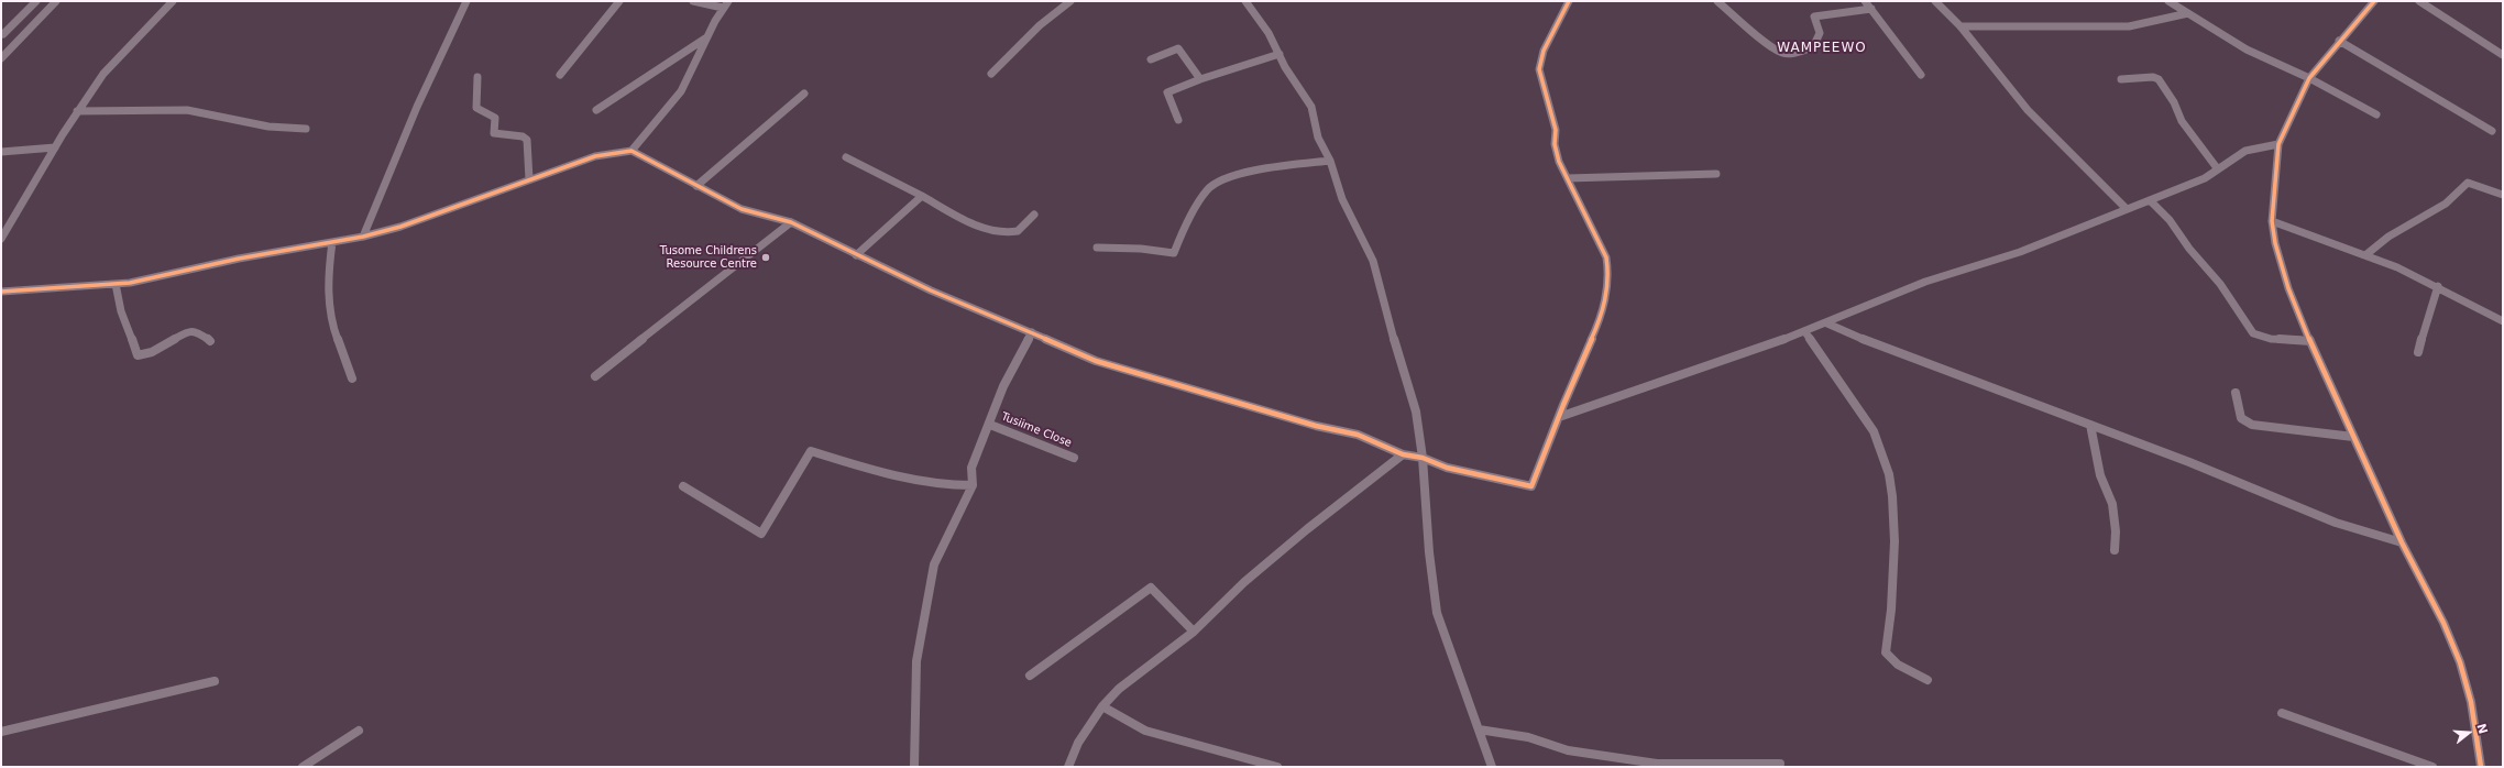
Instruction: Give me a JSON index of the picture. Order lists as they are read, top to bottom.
{
  "streets": {
    "street": ["Tusiime Close"]
  },
  "districts": ["WAMPEEWO"],
  "places": ["Tusome Childrens Resource Centre"],
  "north": "right"
}
